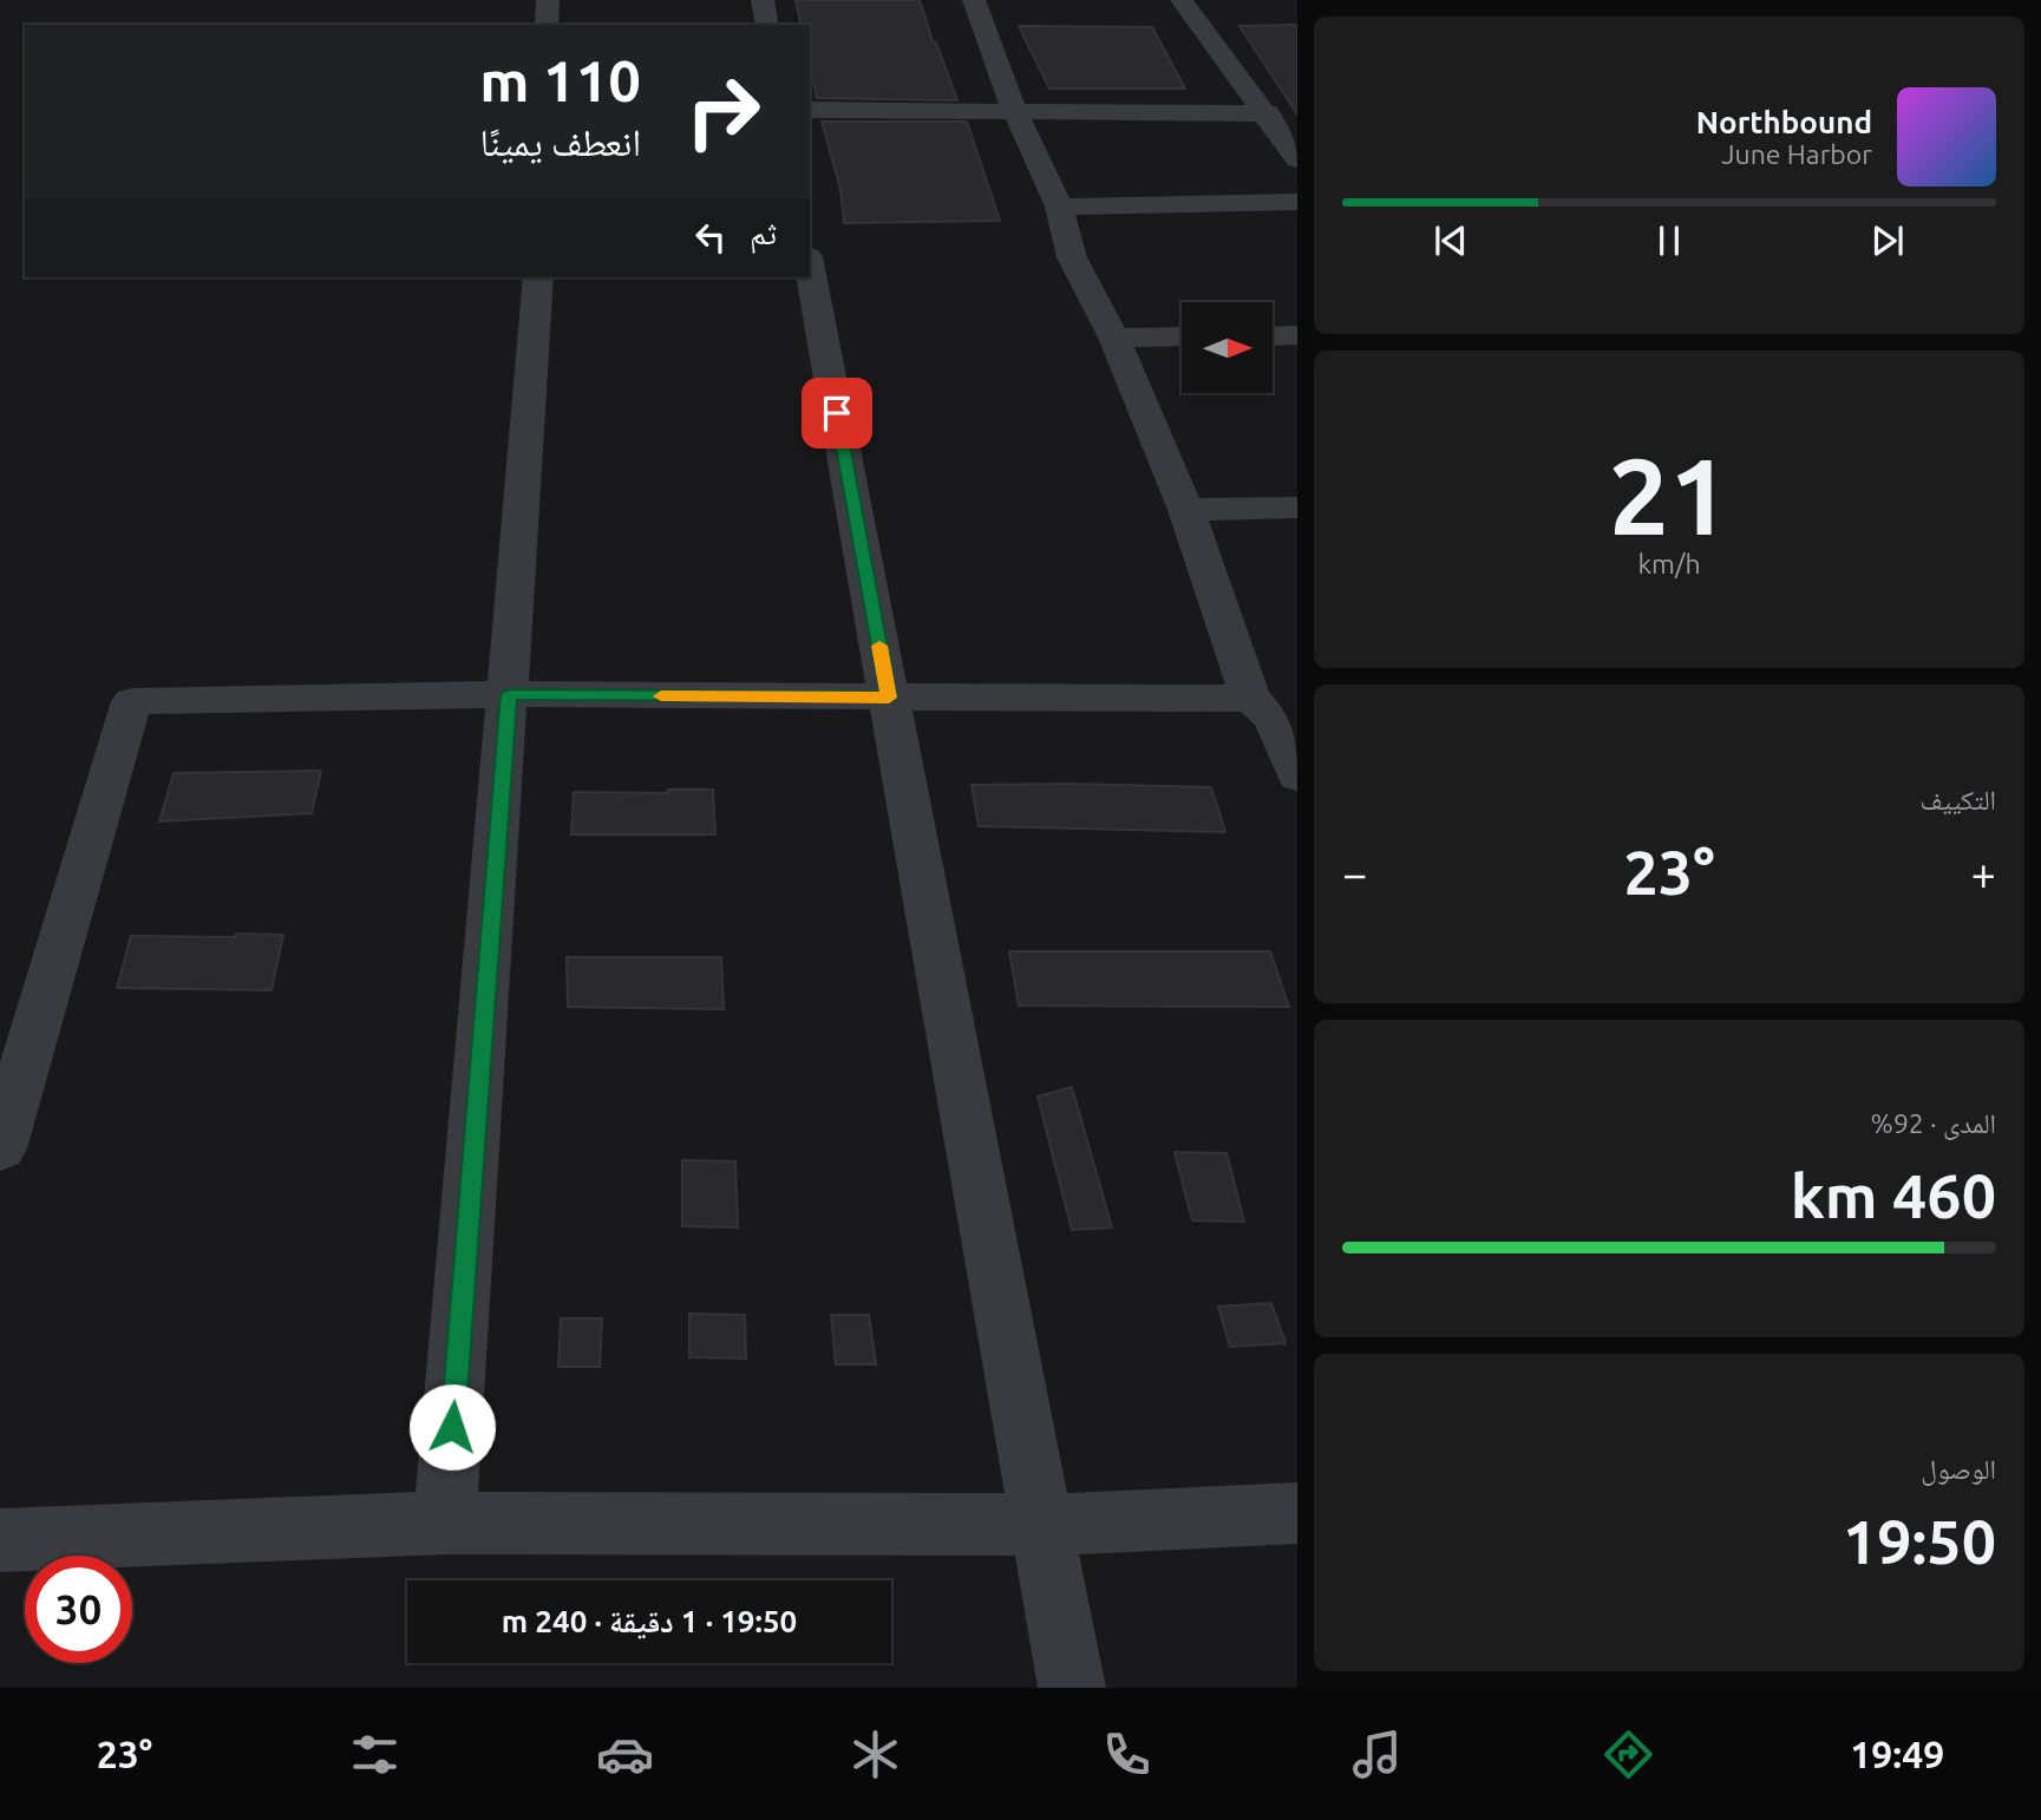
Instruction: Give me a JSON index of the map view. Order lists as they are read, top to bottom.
{
  "north": "right",
  "page": {
    "turn": ["110 m", "انعطف يمينًا"],
    "song": ["Northbound", "June Harbor"],
    "then": "ثم",
    "tile": [
      ["21", "km/h"],
      "التكييف",
      ["المدى · 92%", "460 km"],
      ["الوصول", "19:50"]
    ],
    "heat": ["−", "23°", "+"],
    "limit": "30",
    "trip": "19:50 · 1 دقيقة · 240 m",
    "tabs": ["19:49", "23°"]
  }
}
